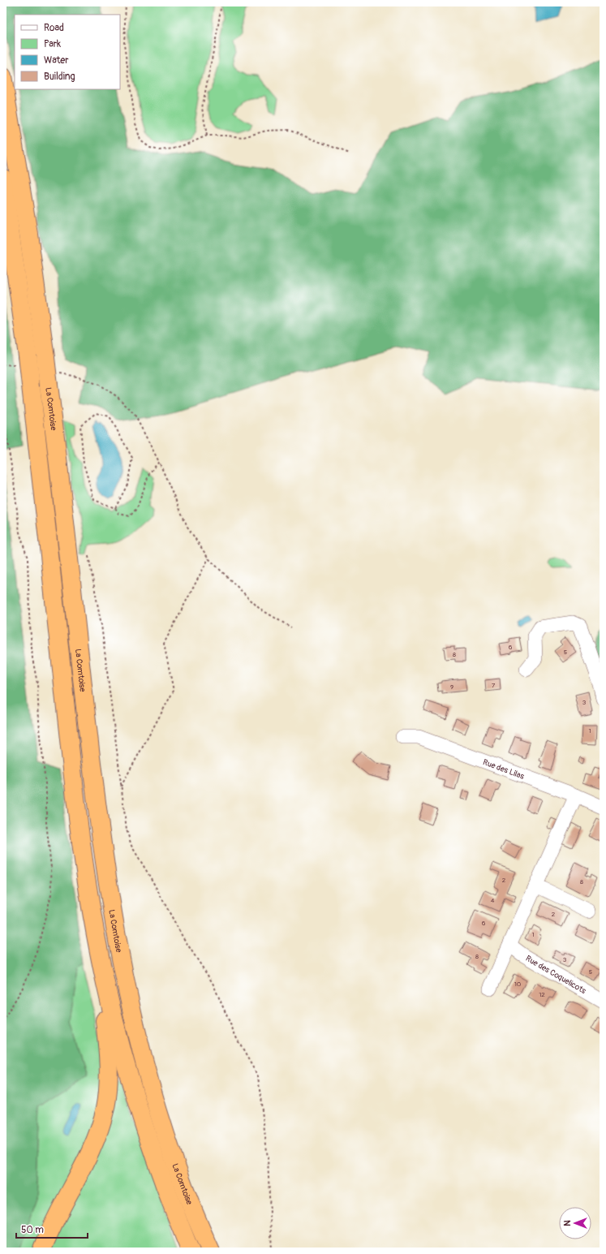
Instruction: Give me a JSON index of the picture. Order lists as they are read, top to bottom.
{
  "streets": {
    "highway": ["La Comtoise"],
    "street": ["Rue des Lilas", "Rue des Coquelicots"]
  },
  "house_numbers": [
    "6",
    "5",
    "8",
    "7",
    "9",
    "3",
    "1",
    "2",
    "8",
    "4",
    "2",
    "6",
    "1",
    "8",
    "3",
    "5",
    "10",
    "12"
  ],
  "legend": [
    "Road",
    "Park",
    "Water",
    "Building"
  ],
  "scale_bar": "50 m",
  "north": "left"
}
